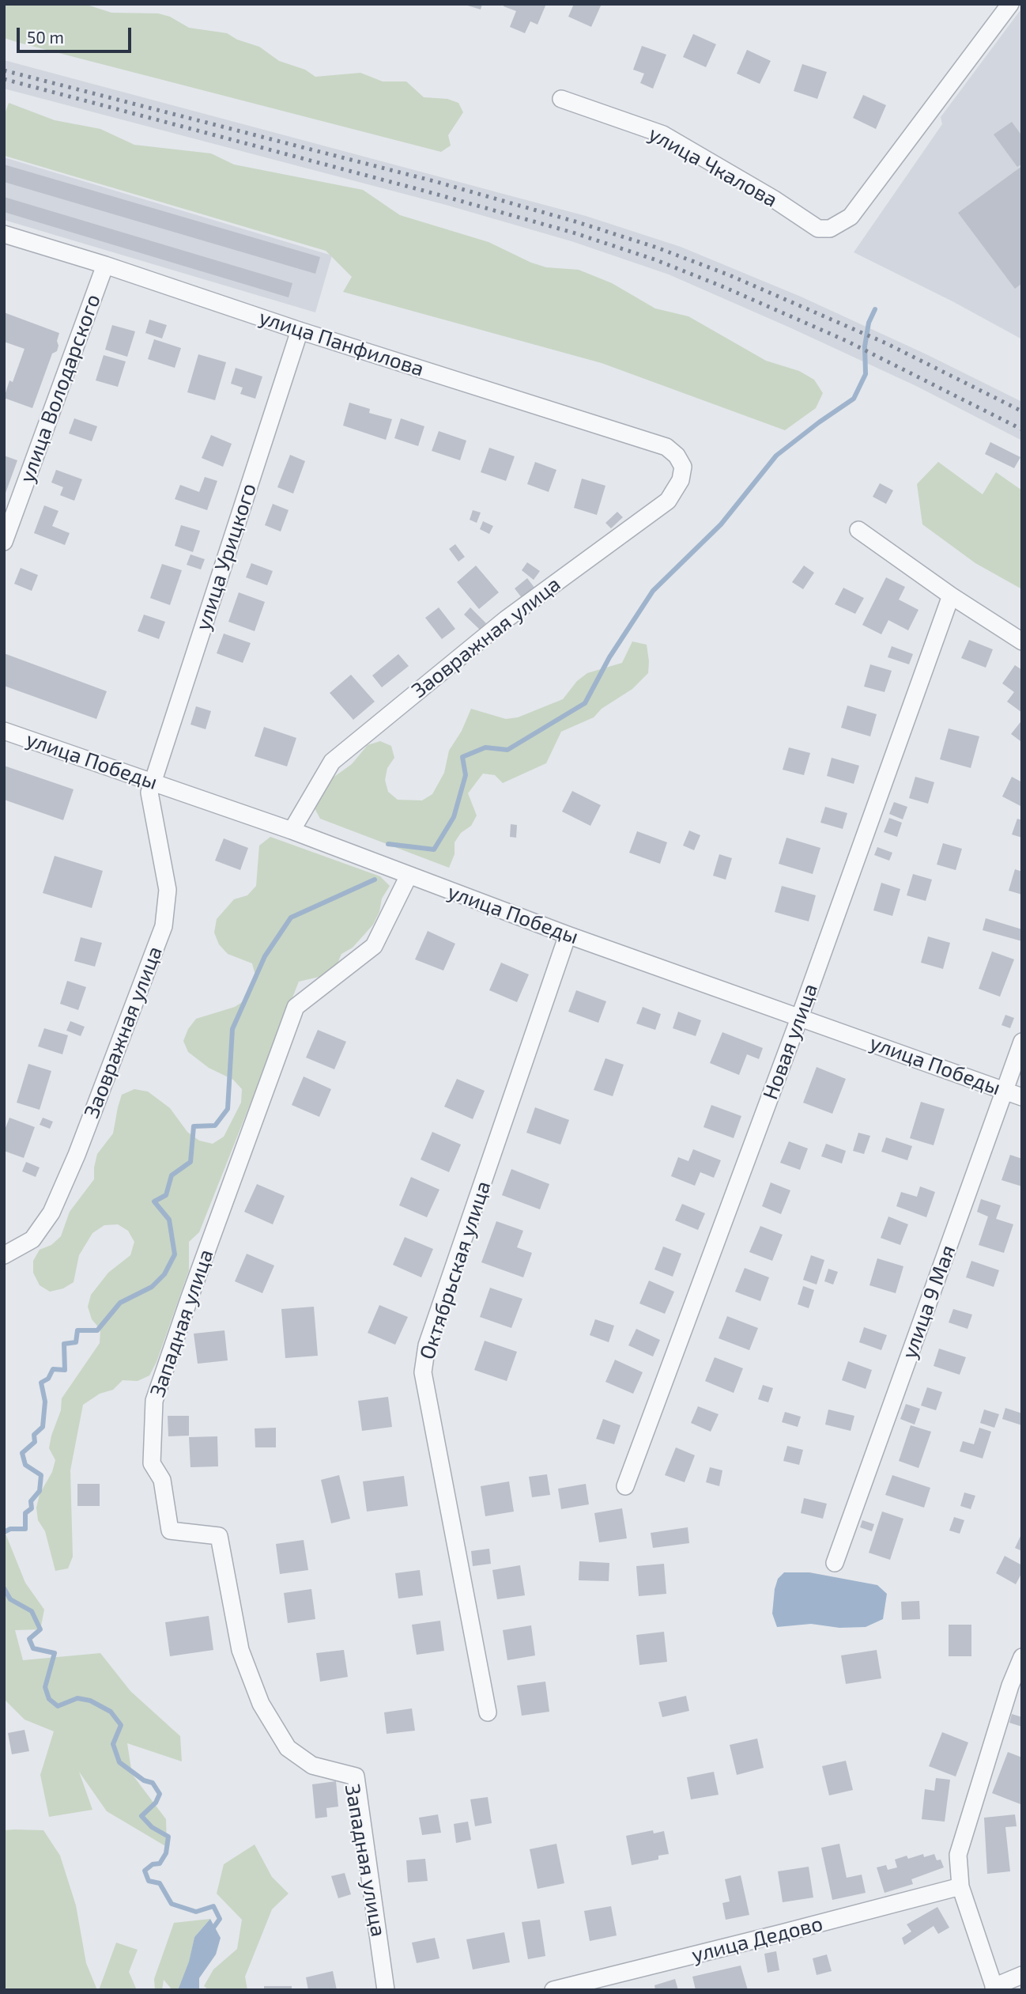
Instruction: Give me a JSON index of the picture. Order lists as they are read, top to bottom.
{
  "streets": {
    "street": [
      "улица Чкалова",
      "улица Панфилова",
      "улица Володарского",
      "улица Урицкого",
      "Заовражная улица",
      "улица Победы",
      "Новая улица",
      "Октябрьская улица",
      "улица 9 Мая",
      "Западная улица",
      "улица Дедово"
    ]
  },
  "crossings": [
    ["улица Панфилова", "улица Володарского"],
    ["улица Панфилова", "улица Урицкого"],
    ["улица Панфилова", "Заовражная улица"],
    ["улица Урицкого", "Заовражная улица"],
    ["улица Урицкого", "улица Победы"],
    ["Заовражная улица", "улица Победы"],
    ["улица Победы", "Новая улица"],
    ["улица Победы", "Октябрьская улица"],
    ["улица Победы", "улица 9 Мая"],
    ["улица Победы", "Западная улица"]
  ],
  "scale_bar": "50 m"
}
